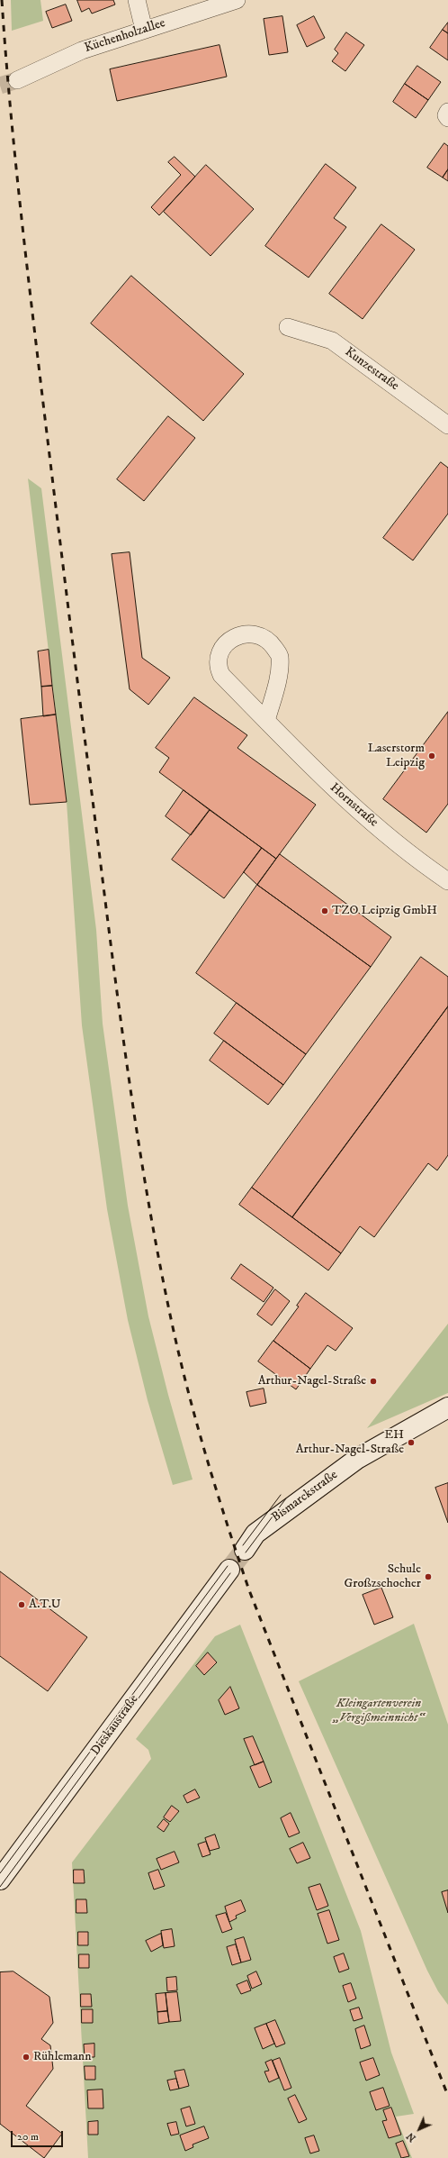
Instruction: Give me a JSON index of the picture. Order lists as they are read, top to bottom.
{
  "streets": {
    "main road": ["Bismarckstraße", "Dieskaustraße"],
    "street": ["Küchenholzallee", "Kunzestraße", "Hornstraße"]
  },
  "parks": ["Kleingartenverein „Vergißmeinnicht“"],
  "places": [
    "Laserstorm Leipzig",
    "TZO Leipzig GmbH",
    "Arthur-Nagel-Straße",
    "EH Arthur-Nagel-Straße",
    "Schule Großzschocher",
    "A.T.U",
    "Rühlemann"
  ],
  "scale_bar": "20 m",
  "north": "bottom left"
}
